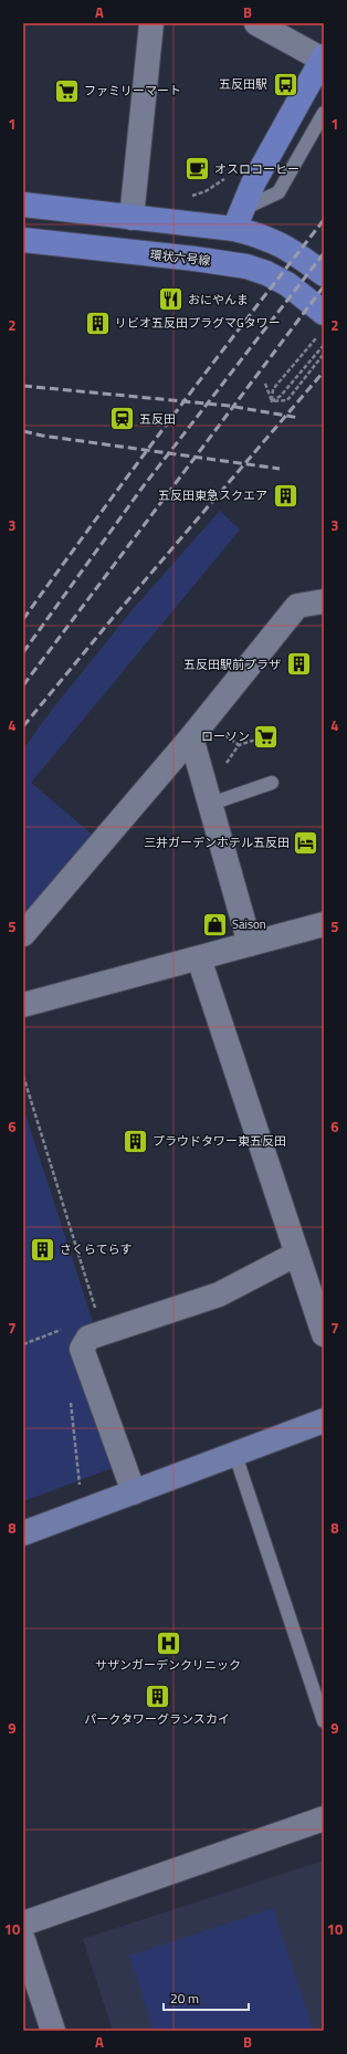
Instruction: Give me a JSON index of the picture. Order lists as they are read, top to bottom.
{
  "streets": {
    "main road": ["環状六号線"]
  },
  "places": {
    "bus stop": ["五反田駅"],
    "supermarket": ["ファミリーマート", "ローソン"],
    "cafe": ["オスロコーヒー"],
    "restaurant": ["おにやんま"],
    "building": [
      "リビオ五反田プラグマGタワー",
      "五反田東急スクエア",
      "五反田駅前プラザ",
      "プラウドタワー東五反田",
      "さくらてらす",
      "パークタワーグランスカイ"
    ],
    "station": ["五反田"],
    "hotel": ["三井ガーデンホテル五反田"],
    "shop": ["Saison"],
    "hospital": ["サザンガーデンクリニック"]
  },
  "scale_bar": "20 m",
  "grid": {
    "columns": ["A", "B"],
    "rows": [
      "1",
      "2",
      "3",
      "4",
      "5",
      "6",
      "7",
      "8",
      "9",
      "10"
    ]
  }
}
